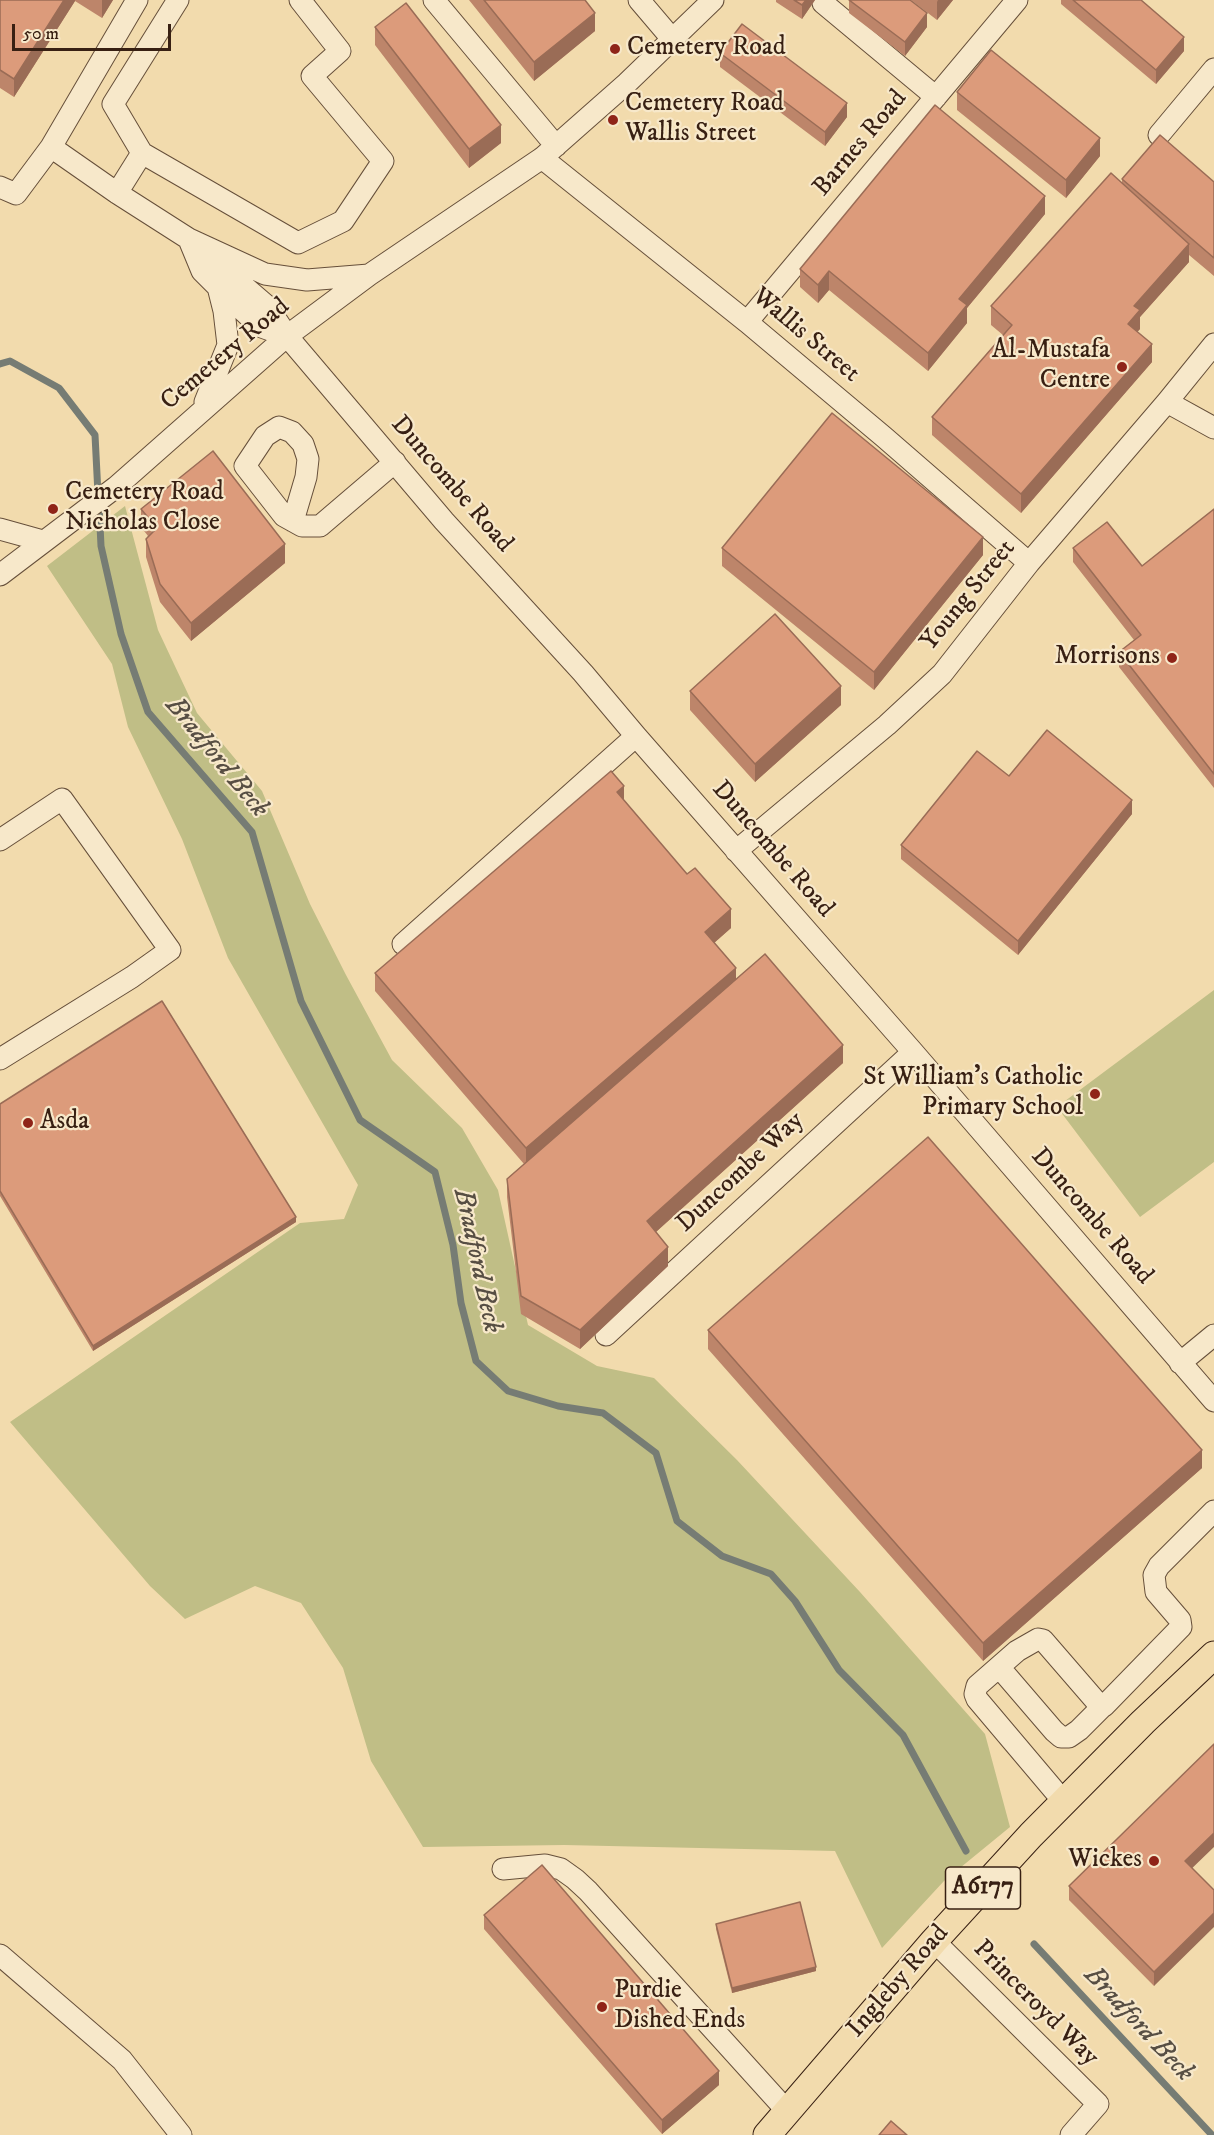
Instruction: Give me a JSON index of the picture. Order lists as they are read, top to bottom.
{
  "streets": {
    "main road": ["A6177", "Ingleby Road"],
    "street": [
      "Barnes Road",
      "Wallis Street",
      "Cemetery Road",
      "Duncombe Road",
      "Young Street",
      "Duncombe Way",
      "Princeroyd Way"
    ]
  },
  "crossings": [
    ["Barnes Road", "Wallis Street"],
    ["Wallis Street", "Cemetery Road"],
    ["Wallis Street", "Young Street"],
    ["Cemetery Road", "Duncombe Road"],
    ["Duncombe Road", "Young Street"],
    ["Duncombe Road", "Duncombe Way"],
    ["Ingleby Road", "Princeroyd Way"]
  ],
  "water": ["Bradford Beck"],
  "places": [
    "Cemetery Road",
    "Cemetery Road Wallis Street",
    "Al-Mustafa Centre",
    "Cemetery Road Nicholas Close",
    "Morrisons",
    "St William's Catholic Primary School",
    "Asda",
    "Wickes",
    "Purdie Dished Ends"
  ],
  "scale_bar": "50 m"
}
